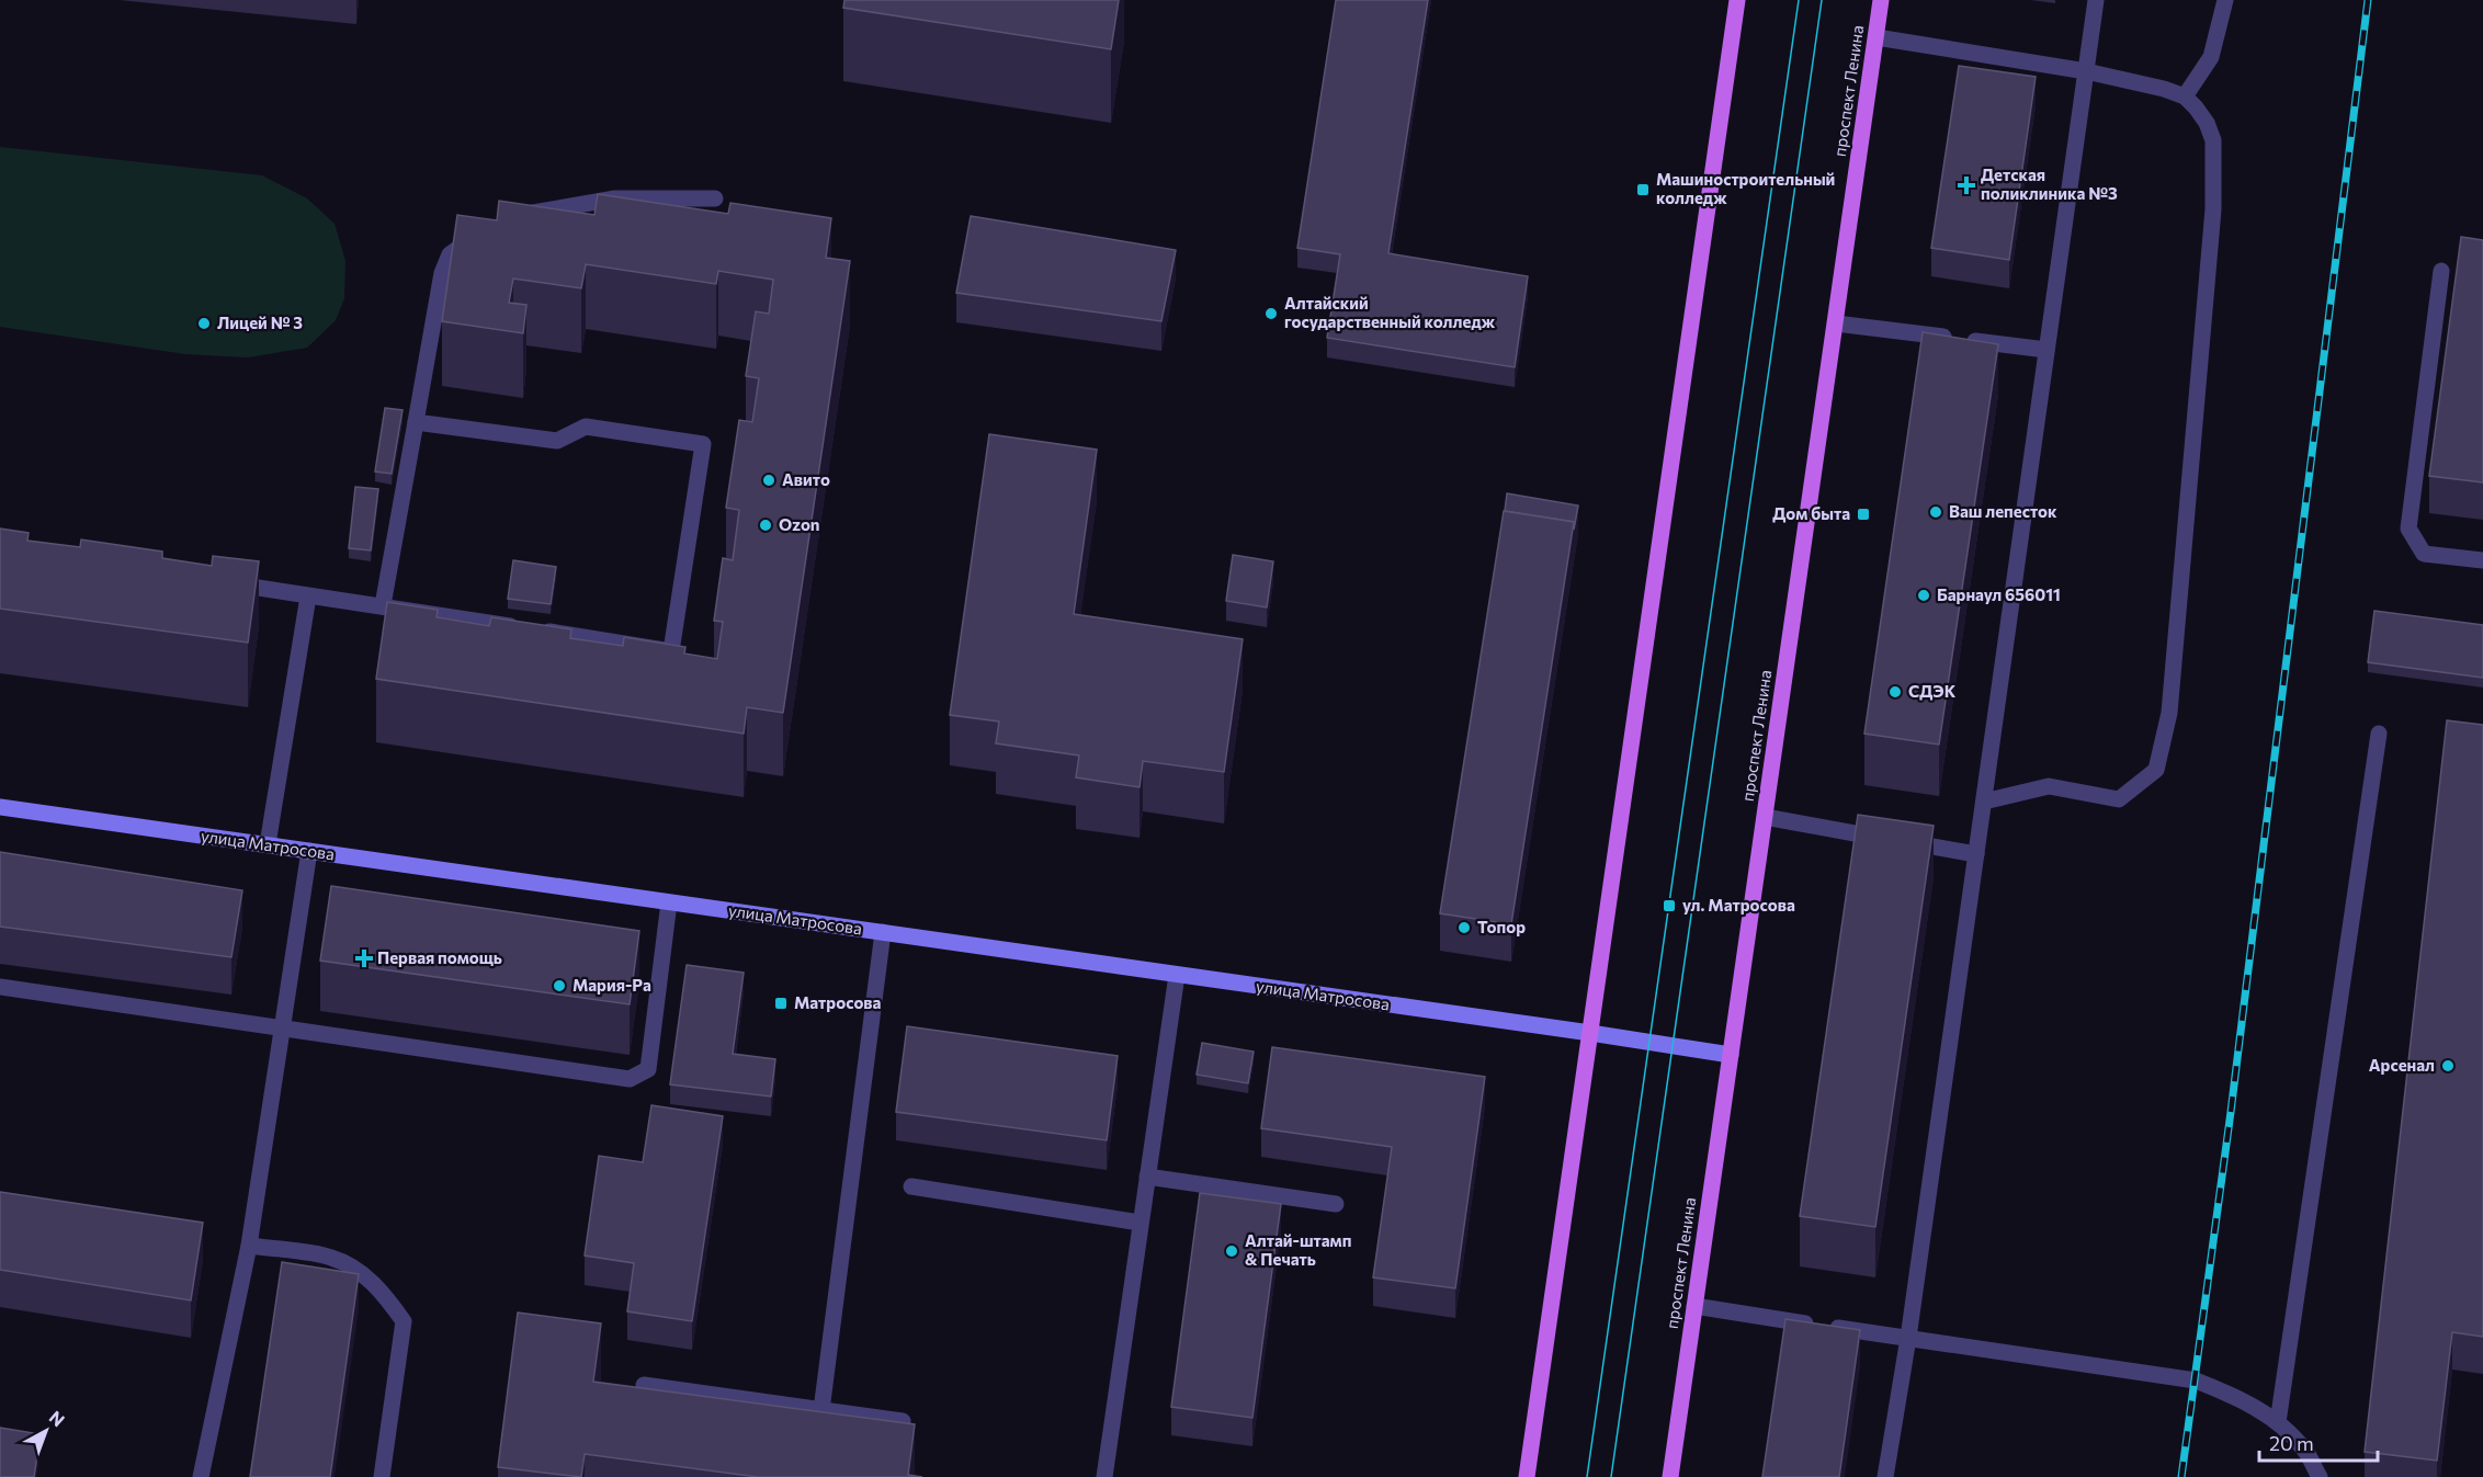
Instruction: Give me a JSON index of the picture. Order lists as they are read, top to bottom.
{
  "streets": {
    "main road": ["проспект Ленина"],
    "street": ["улица Матросова"]
  },
  "crossings": [
    ["проспект Ленина", "улица Матросова"]
  ],
  "places": {
    "health": ["Детская поликлиника №3", "Первая помощь"],
    "transit": [
      "Машиностроительный колледж",
      "Дом быта",
      "ул. Матросова",
      "Матросова"
    ],
    "other": [
      "Алтайский государственный колледж",
      "Лицей № 3",
      "Авито",
      "Ваш лепесток",
      "Ozon",
      "Барнаул 656011",
      "СДЭК",
      "Топор",
      "Мария-Ра",
      "Арсенал",
      "Алтай-штамп & Печать"
    ]
  },
  "scale_bar": "20 m",
  "north": "top right"
}
